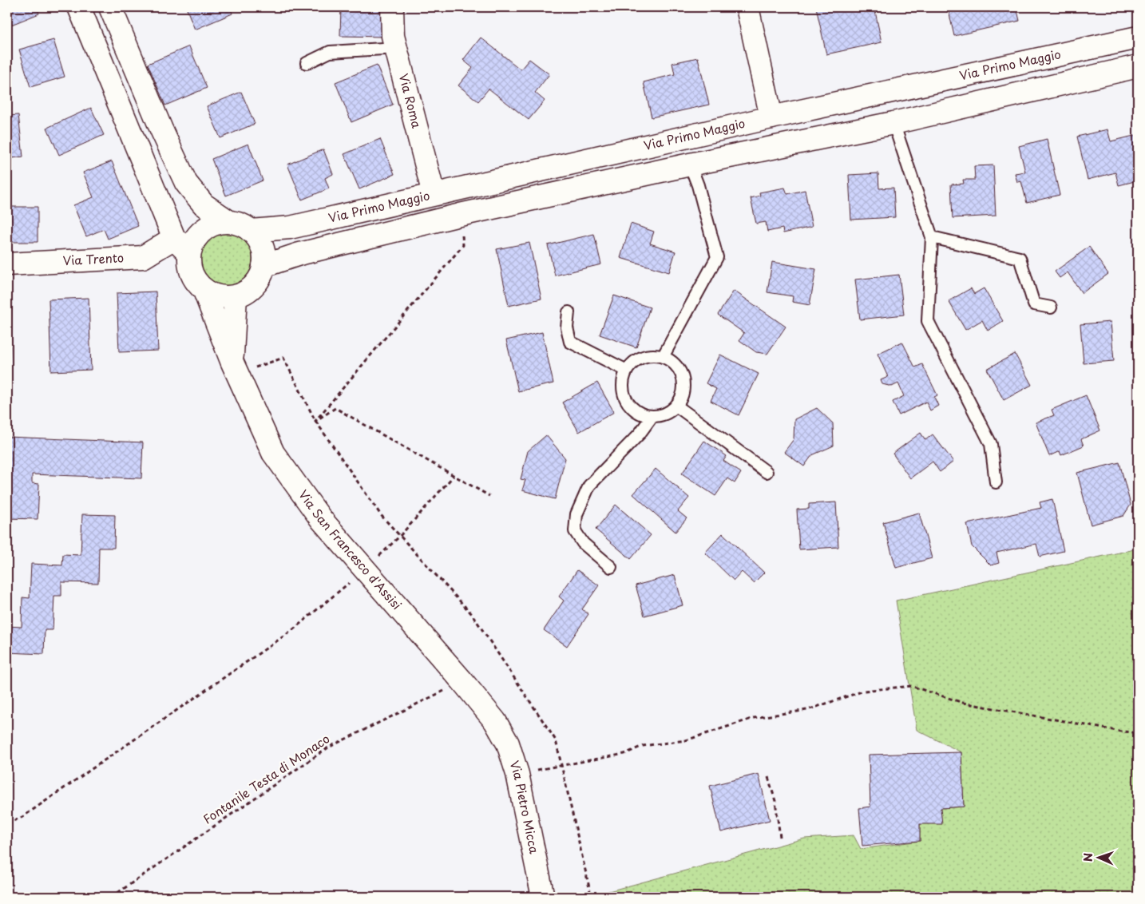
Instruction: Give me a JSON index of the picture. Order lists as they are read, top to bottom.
{
  "streets": {
    "street": [
      "Via Primo Maggio",
      "Via Roma",
      "Via Trento",
      "Via San Francesco d'Assisi",
      "Via Pietro Micca"
    ],
    "path": ["Fontanile Testa di Monaco"]
  },
  "crossings": [
    ["Via Primo Maggio", "Via Roma"],
    ["Via Primo Maggio", "Via San Francesco d'Assisi"],
    ["Via San Francesco d'Assisi", "Fontanile Testa di Monaco"],
    ["Via San Francesco d'Assisi", "Via Pietro Micca"]
  ],
  "north": "left"
}
